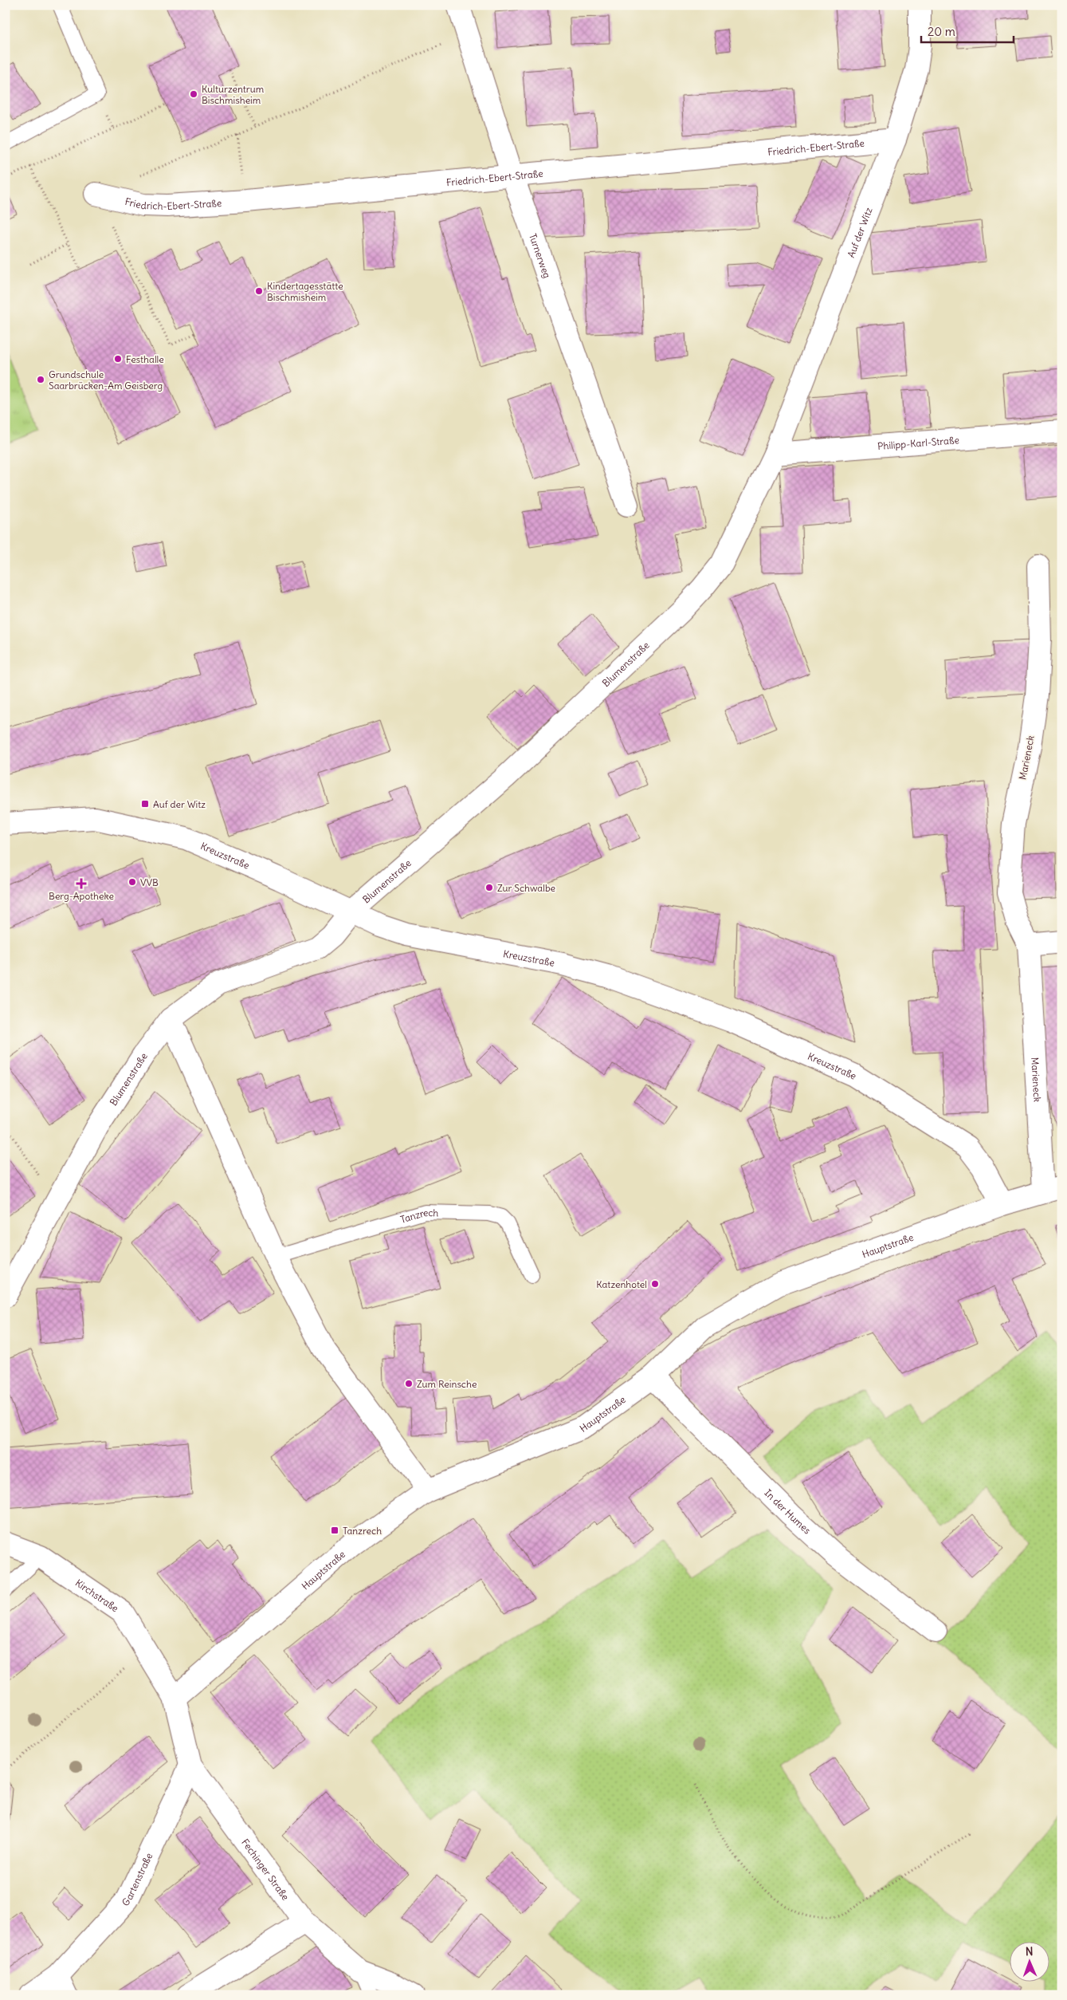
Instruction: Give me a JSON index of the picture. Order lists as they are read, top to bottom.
{
  "streets": {
    "street": [
      "Friedrich-Ebert-Straße",
      "Auf der Witz",
      "Turnerweg",
      "Philipp-Karl-Straße",
      "Blumenstraße",
      "Marieneck",
      "Kreuzstraße",
      "Hauptstraße",
      "In der Humes",
      "Kirchstraße",
      "Fechinger Straße",
      "Gartenstraße"
    ],
    "lane": ["Tanzrech"]
  },
  "crossings": [
    ["Friedrich-Ebert-Straße", "Auf der Witz"],
    ["Friedrich-Ebert-Straße", "Turnerweg"],
    ["Auf der Witz", "Philipp-Karl-Straße"],
    ["Auf der Witz", "Blumenstraße"],
    ["Philipp-Karl-Straße", "Blumenstraße"],
    ["Blumenstraße", "Kreuzstraße"],
    ["Marieneck", "Hauptstraße"],
    ["Kreuzstraße", "Hauptstraße"],
    ["Hauptstraße", "In der Humes"],
    ["Hauptstraße", "Kirchstraße"],
    ["Hauptstraße", "Fechinger Straße"],
    ["Kirchstraße", "Fechinger Straße"],
    ["Fechinger Straße", "Gartenstraße"]
  ],
  "places": {
    "other": [
      "Kulturzentrum Bischmisheim",
      "Kindertagesstätte Bischmisheim",
      "Festhalle",
      "Grundschule Saarbrücken-Am Geisberg",
      "VVB",
      "Zur Schwalbe",
      "Katzenhotel",
      "Zum Reinsche"
    ],
    "transit": ["Auf der Witz", "Tanzrech"],
    "health": ["Berg-Apotheke"]
  },
  "scale_bar": "20 m",
  "north": "top"
}
